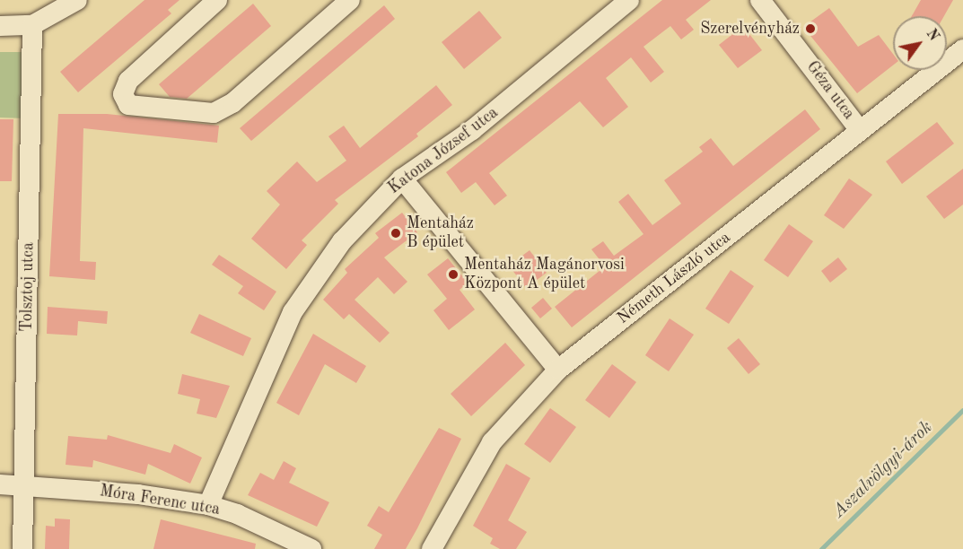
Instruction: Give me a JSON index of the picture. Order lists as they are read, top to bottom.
{
  "streets": {
    "street": [
      "Géza utca",
      "Katona József utca",
      "Németh László utca",
      "Tolsztoj utca",
      "Móra Ferenc utca"
    ]
  },
  "crossings": [
    ["Géza utca", "Németh László utca"],
    ["Katona József utca", "Móra Ferenc utca"],
    ["Tolsztoj utca", "Móra Ferenc utca"]
  ],
  "water": ["Aszalvölgyi-árok"],
  "places": ["Szerelvényház", "Mentaház B épület", "Mentaház Magánorvosi Központ A épület"],
  "north": "top right"
}
